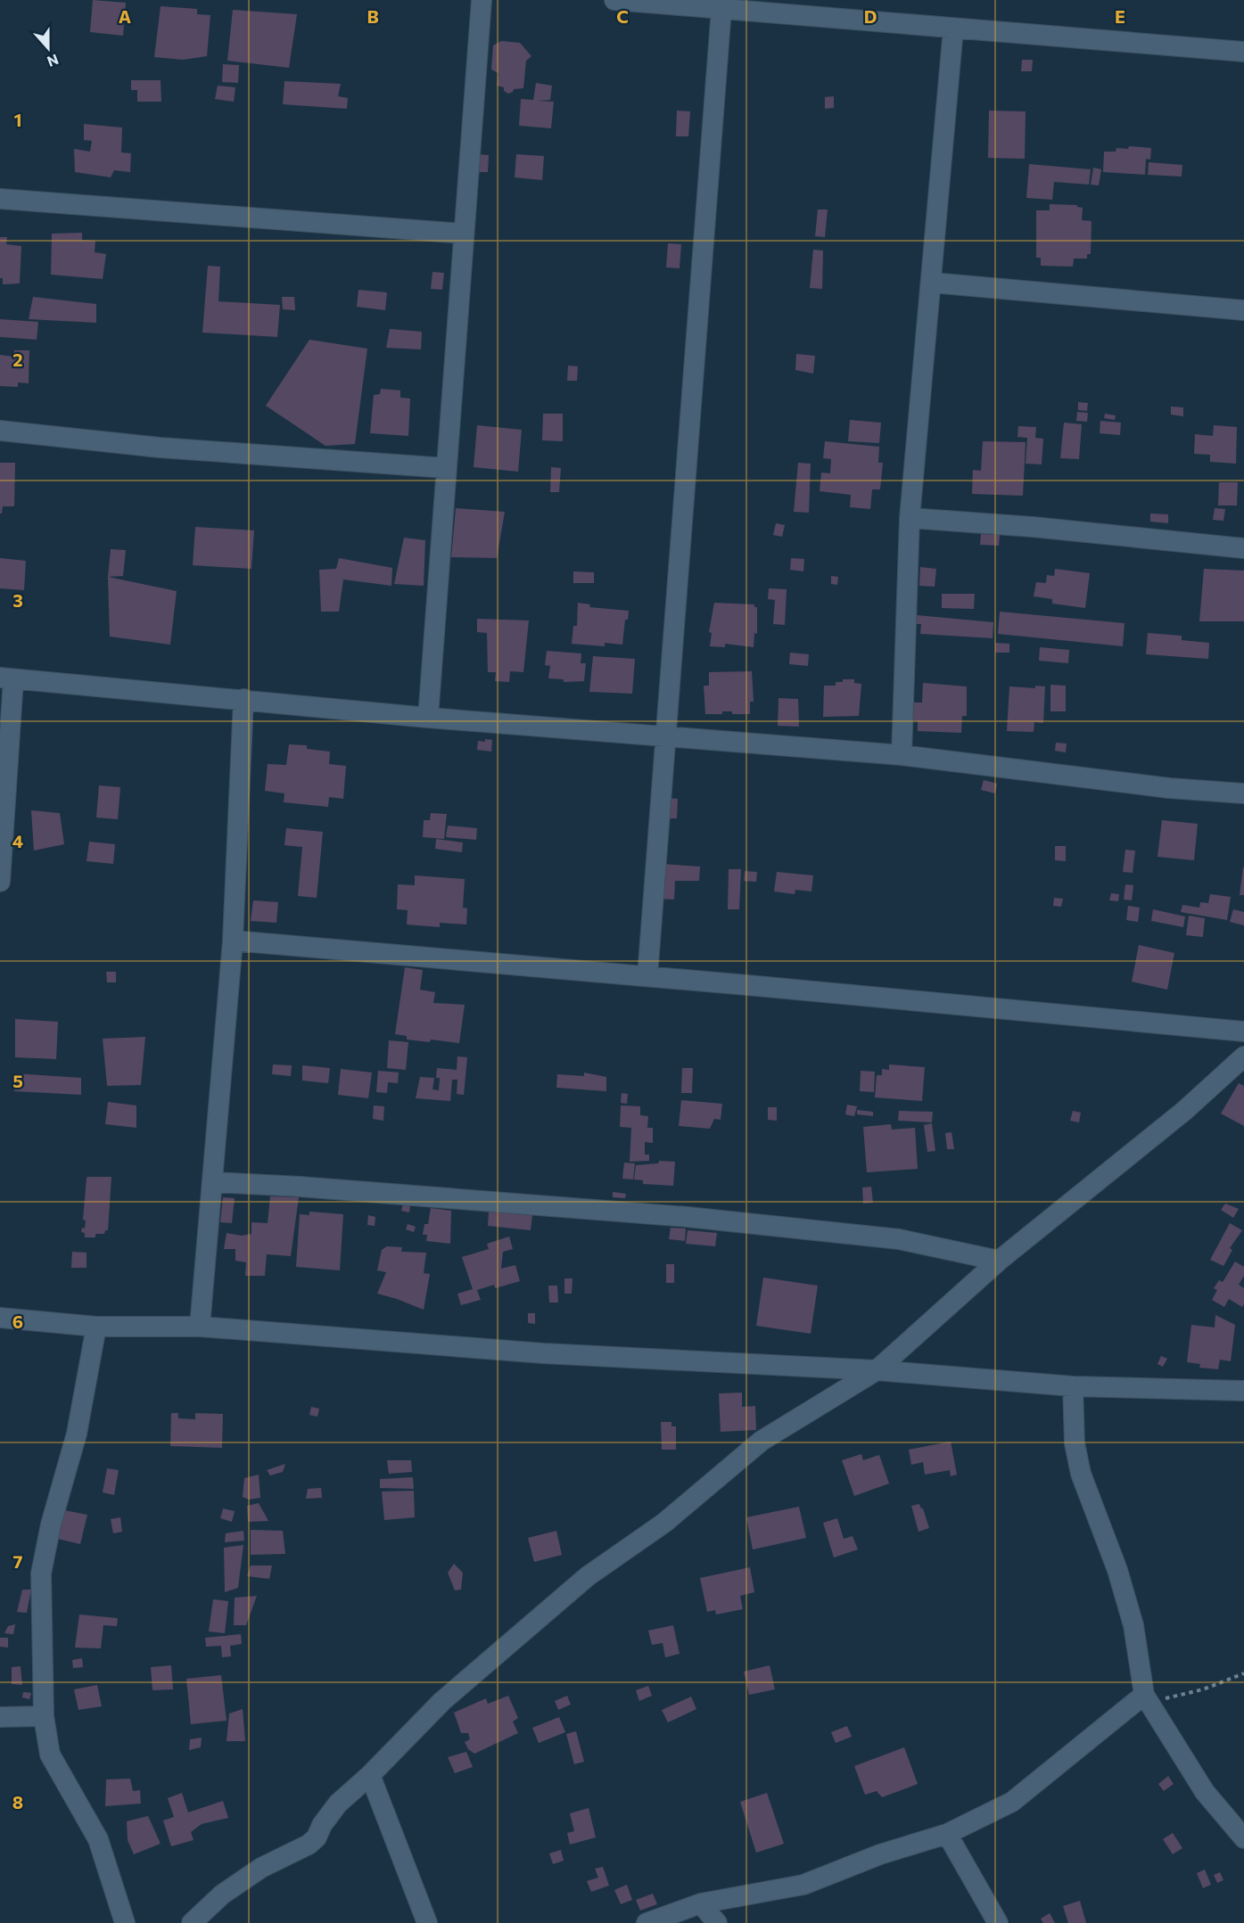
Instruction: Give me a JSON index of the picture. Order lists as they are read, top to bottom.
{
  "north": "bottom",
  "grid": {
    "columns": [
      "A",
      "B",
      "C",
      "D",
      "E"
    ],
    "rows": [
      "1",
      "2",
      "3",
      "4",
      "5",
      "6",
      "7",
      "8"
    ]
  }
}
